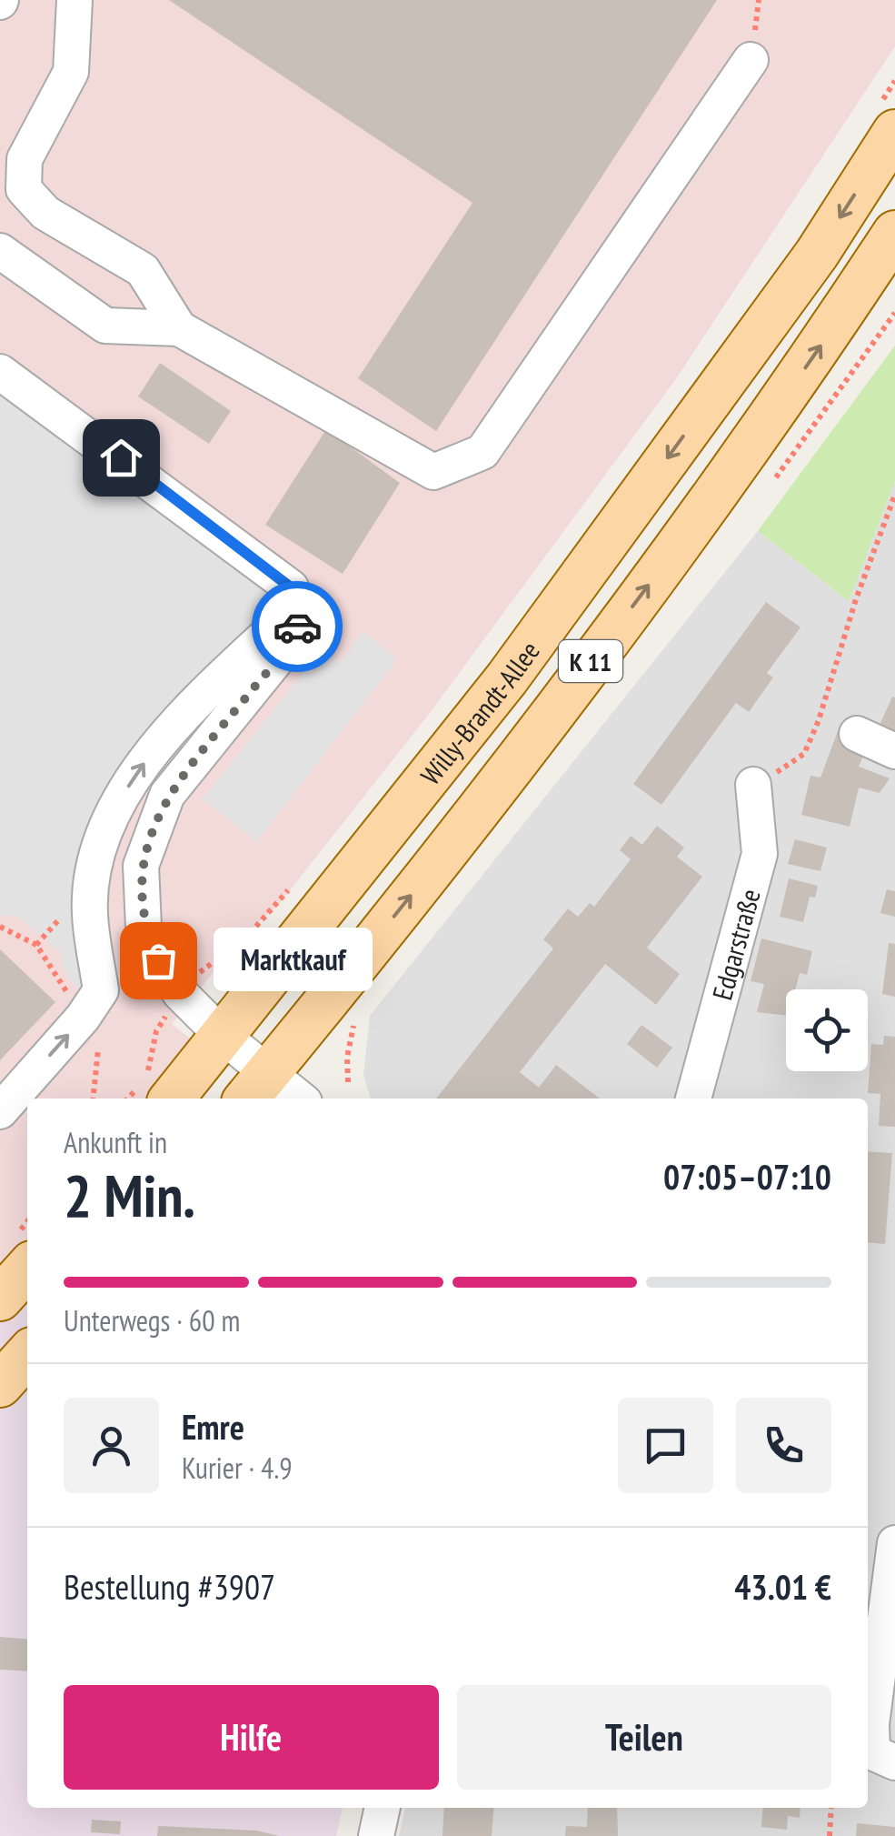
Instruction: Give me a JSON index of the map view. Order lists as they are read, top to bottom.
{
  "streets": {
    "main road": ["K 11", "Willy-Brandt-Allee"],
    "street": ["Edgarstraße"]
  },
  "places": ["Marktkauf"],
  "page": {
    "bubble": "Marktkauf",
    "heading": ["2 Min.", "Ankunft in", "07:05–07:10"],
    "panel": [
      "Emre",
      "Kurier · 4.9",
      "Bestellung #3907",
      "43.01 €"
    ],
    "bar": "Unterwegs · 60 m",
    "buttons": ["Hilfe", "Teilen"]
  }
}
